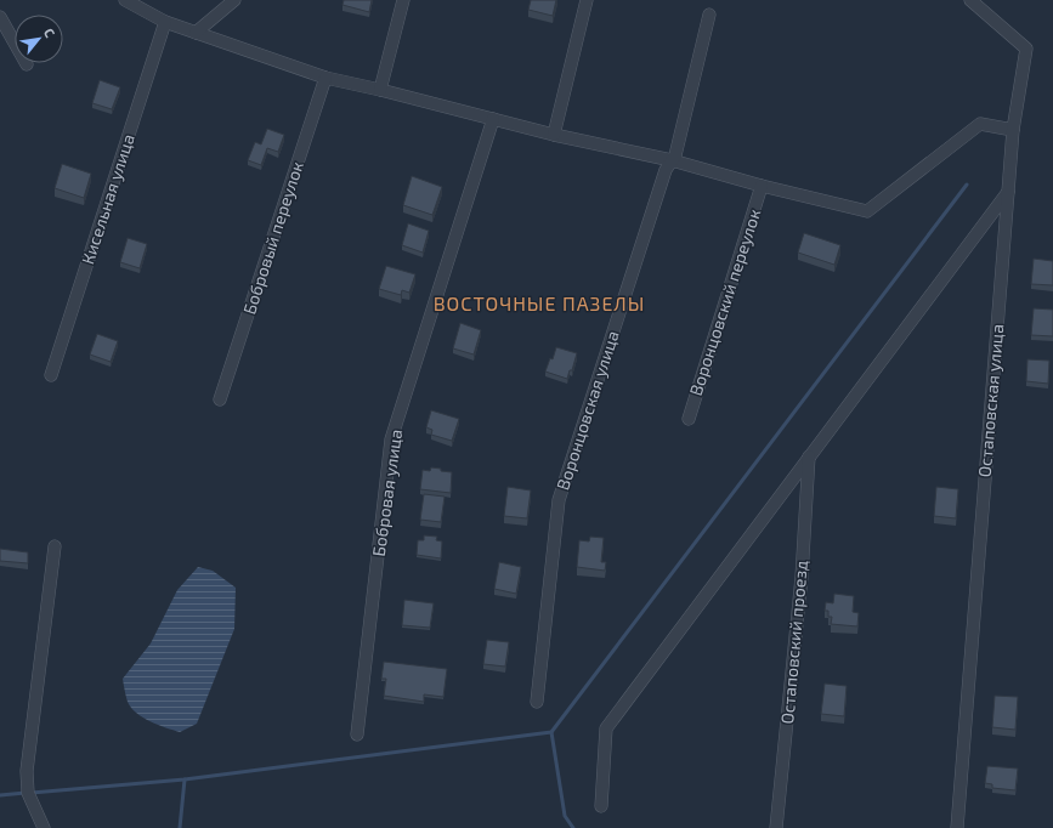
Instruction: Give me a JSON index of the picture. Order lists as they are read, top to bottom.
{
  "streets": {
    "street": [
      "Кисельная улица",
      "Бобровый переулок",
      "Воронцовский переулок",
      "Остаповская улица",
      "Воронцовская улица",
      "Бобровая улица",
      "Остаповский проезд"
    ]
  },
  "districts": ["ВОСТОЧНЫЕ ПАЗЕЛЫ"],
  "north": "top right"
}
